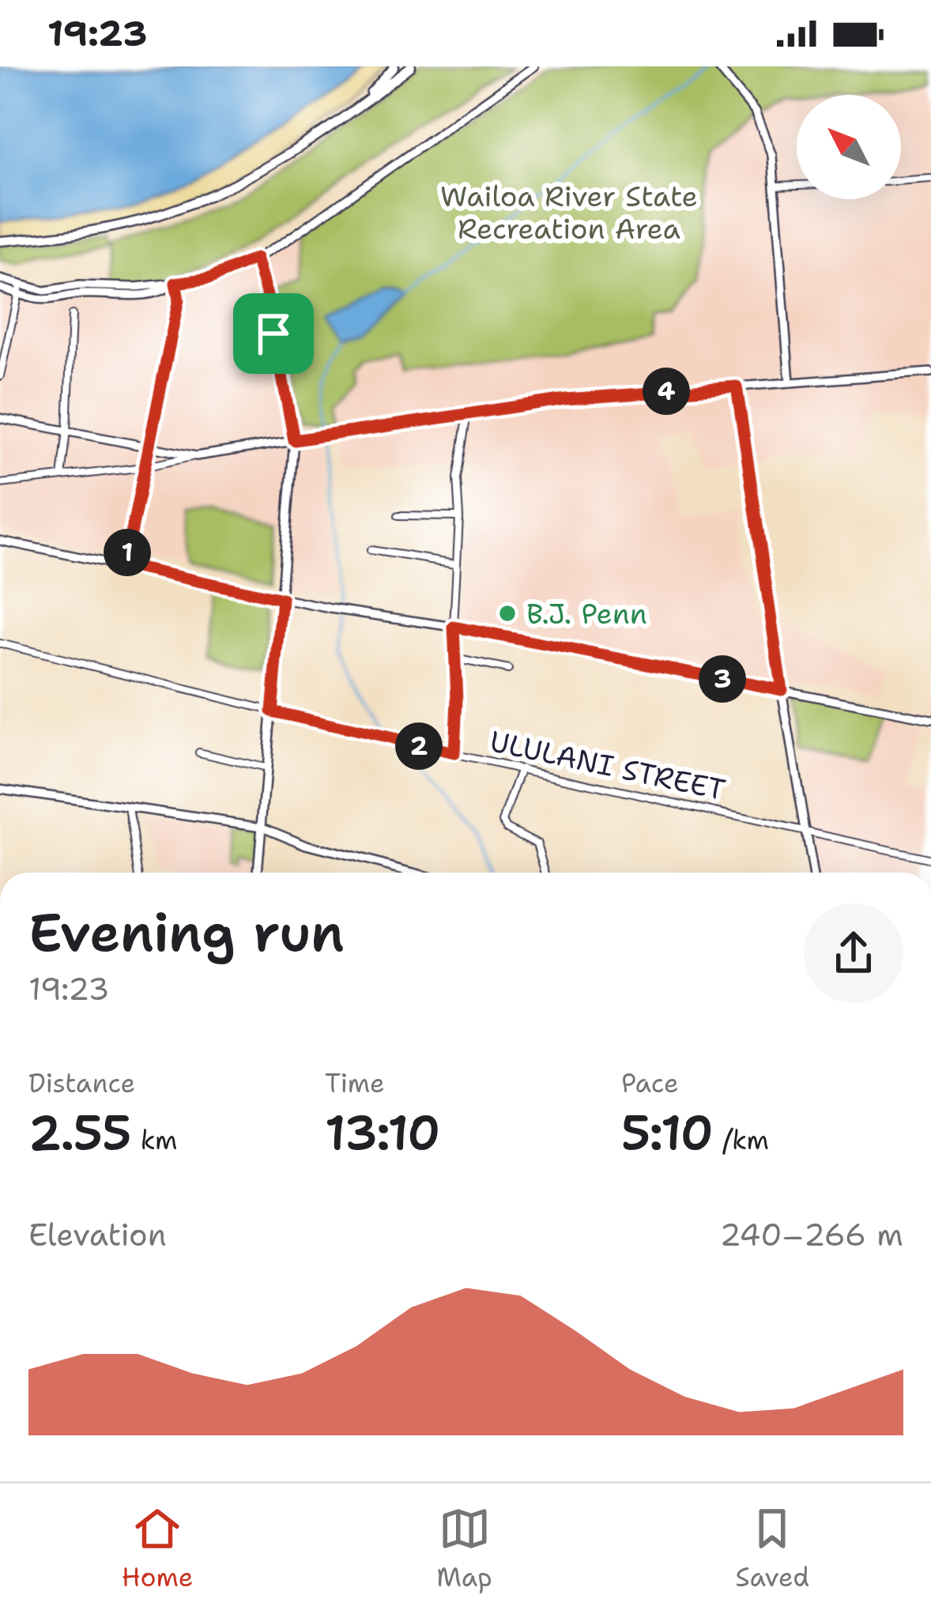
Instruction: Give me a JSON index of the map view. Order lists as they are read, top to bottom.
{
  "streets": {
    "street": ["ULULANI STREET"]
  },
  "parks": ["Wailoa River State Recreation Area"],
  "places": ["B.J. Penn"],
  "north": "top left",
  "page": {
    "status": "19:23",
    "pins": [
      "4",
      "1",
      "3",
      "2"
    ],
    "heading": ["Evening run", "19:23"],
    "stats": [
      ["Distance", "2.55 km"],
      ["Time", "13:10"],
      ["Pace", "5:10 /km"]
    ],
    "chart": ["Elevation", "240–266 m"],
    "tabs": ["Home", "Map", "Saved"]
  }
}
